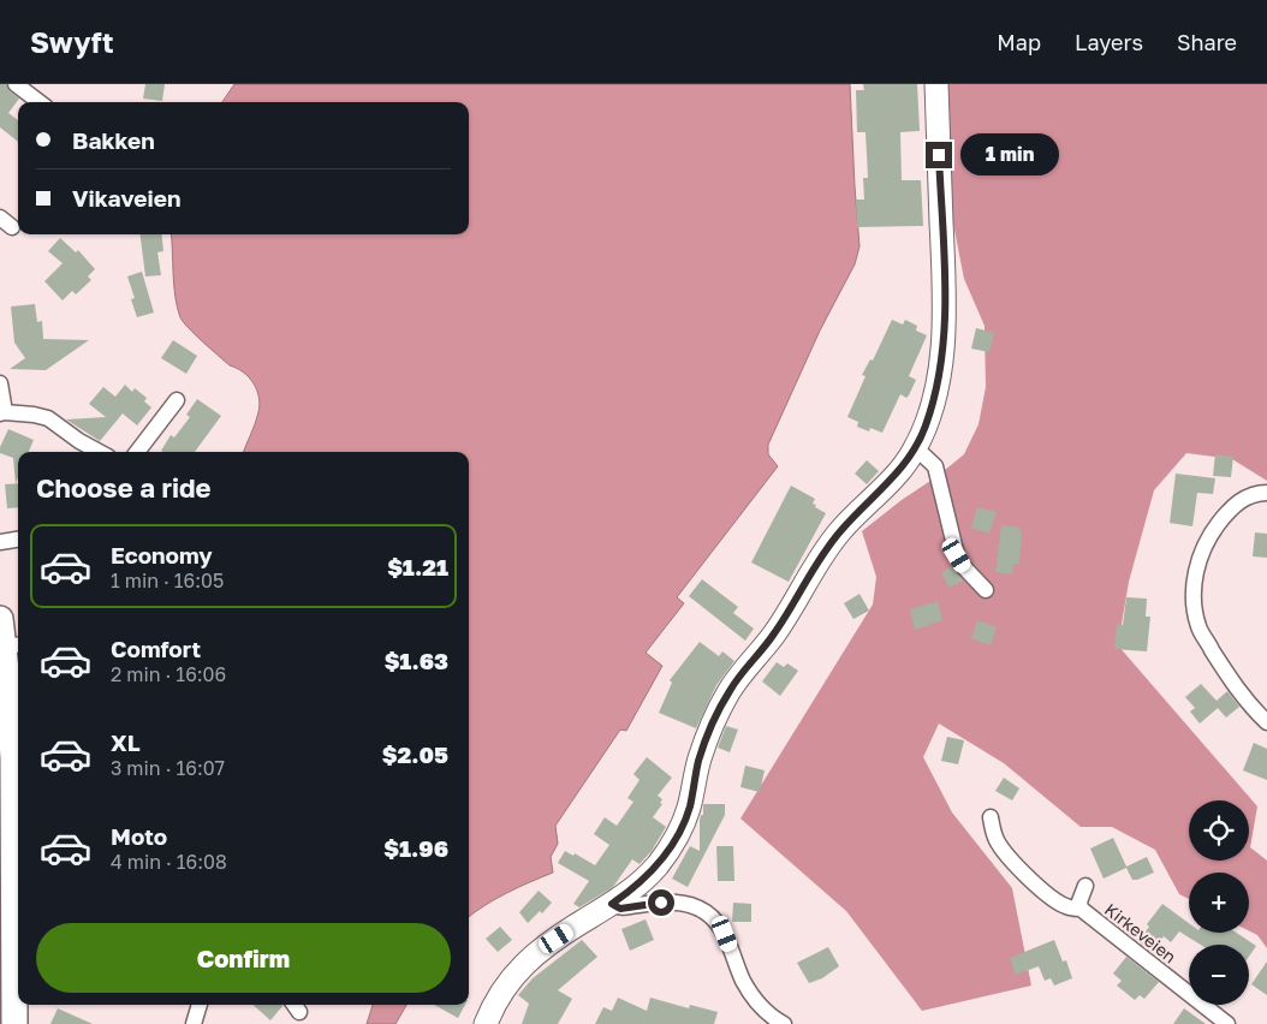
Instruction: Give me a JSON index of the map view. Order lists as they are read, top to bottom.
{
  "streets": {
    "street": ["Kirkeveien"]
  },
  "page": {
    "header": "Swyft",
    "nav": ["Map", "Layers", "Share"],
    "banner": ["Bakken", "Vikaveien"],
    "bubble": "1 min",
    "heading": "Choose a ride",
    "list": [
      {
        "name": "Economy",
        "note": "1 min · 16:05",
        "value": "$1.21"
      },
      {
        "name": "Comfort",
        "note": "2 min · 16:06",
        "value": "$1.63"
      },
      {
        "name": "XL",
        "note": "3 min · 16:07",
        "value": "$2.05"
      },
      {
        "name": "Moto",
        "note": "4 min · 16:08",
        "value": "$1.96"
      }
    ],
    "map_buttons": ["+", "−"],
    "buttons": "Confirm"
  }
}
